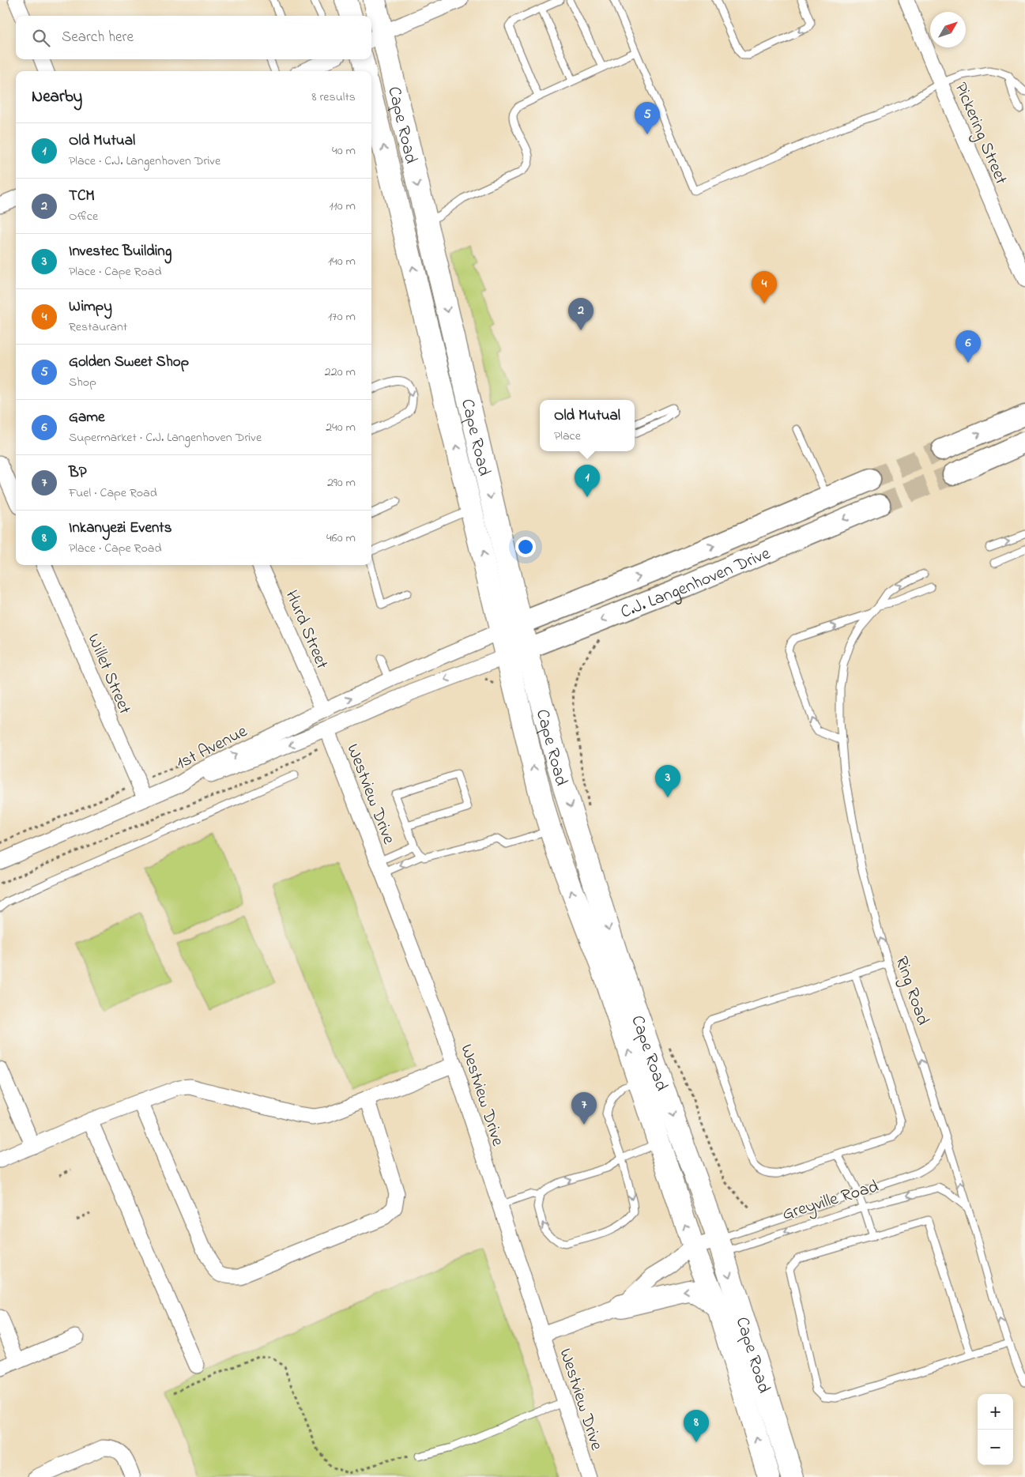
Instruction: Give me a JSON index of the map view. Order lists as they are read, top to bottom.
{
  "streets": {
    "main road": ["Cape Road", "C.J. Langenhoven Drive"],
    "street": [
      "Pickering Street",
      "Hurd Street",
      "Willet Street",
      "1st Avenue",
      "Westview Drive",
      "Greyville Road"
    ],
    "lane": ["Ring Road"]
  },
  "crossings": [
    ["Cape Road", "C.J. Langenhoven Drive"],
    ["Cape Road", "1st Avenue"],
    ["Cape Road", "Greyville Road"],
    ["C.J. Langenhoven Drive", "1st Avenue"],
    ["Hurd Street", "1st Avenue"],
    ["1st Avenue", "Westview Drive"],
    ["Ring Road", "Greyville Road"]
  ],
  "one_way": ["Ring Road"],
  "north": "top right",
  "page": {
    "search": "Search here",
    "heading": ["Nearby", "8 results"],
    "pins": [
      "5",
      "4",
      "2",
      "6",
      "1",
      "3",
      "7",
      "8"
    ],
    "list": [
      {
        "mark": "1",
        "name": "Old Mutual",
        "note": "Place · C.J. Langenhoven Drive",
        "value": "40 m"
      },
      {
        "mark": "2",
        "name": "TCM",
        "note": "Office",
        "value": "110 m"
      },
      {
        "mark": "3",
        "name": "Investec Building",
        "note": "Place · Cape Road",
        "value": "140 m"
      },
      {
        "mark": "4",
        "name": "Wimpy",
        "note": "Restaurant",
        "value": "170 m"
      },
      {
        "mark": "5",
        "name": "Golden Sweet Shop",
        "note": "Shop",
        "value": "220 m"
      },
      {
        "mark": "6",
        "name": "Game",
        "note": "Supermarket · C.J. Langenhoven Drive",
        "value": "240 m"
      },
      {
        "mark": "7",
        "name": "BP",
        "note": "Fuel · Cape Road",
        "value": "290 m"
      },
      {
        "mark": "8",
        "name": "Inkanyezi Events",
        "note": "Place · Cape Road",
        "value": "460 m"
      }
    ],
    "popup": ["Old Mutual", "Place"],
    "map_buttons": ["+", "−"]
  }
}
